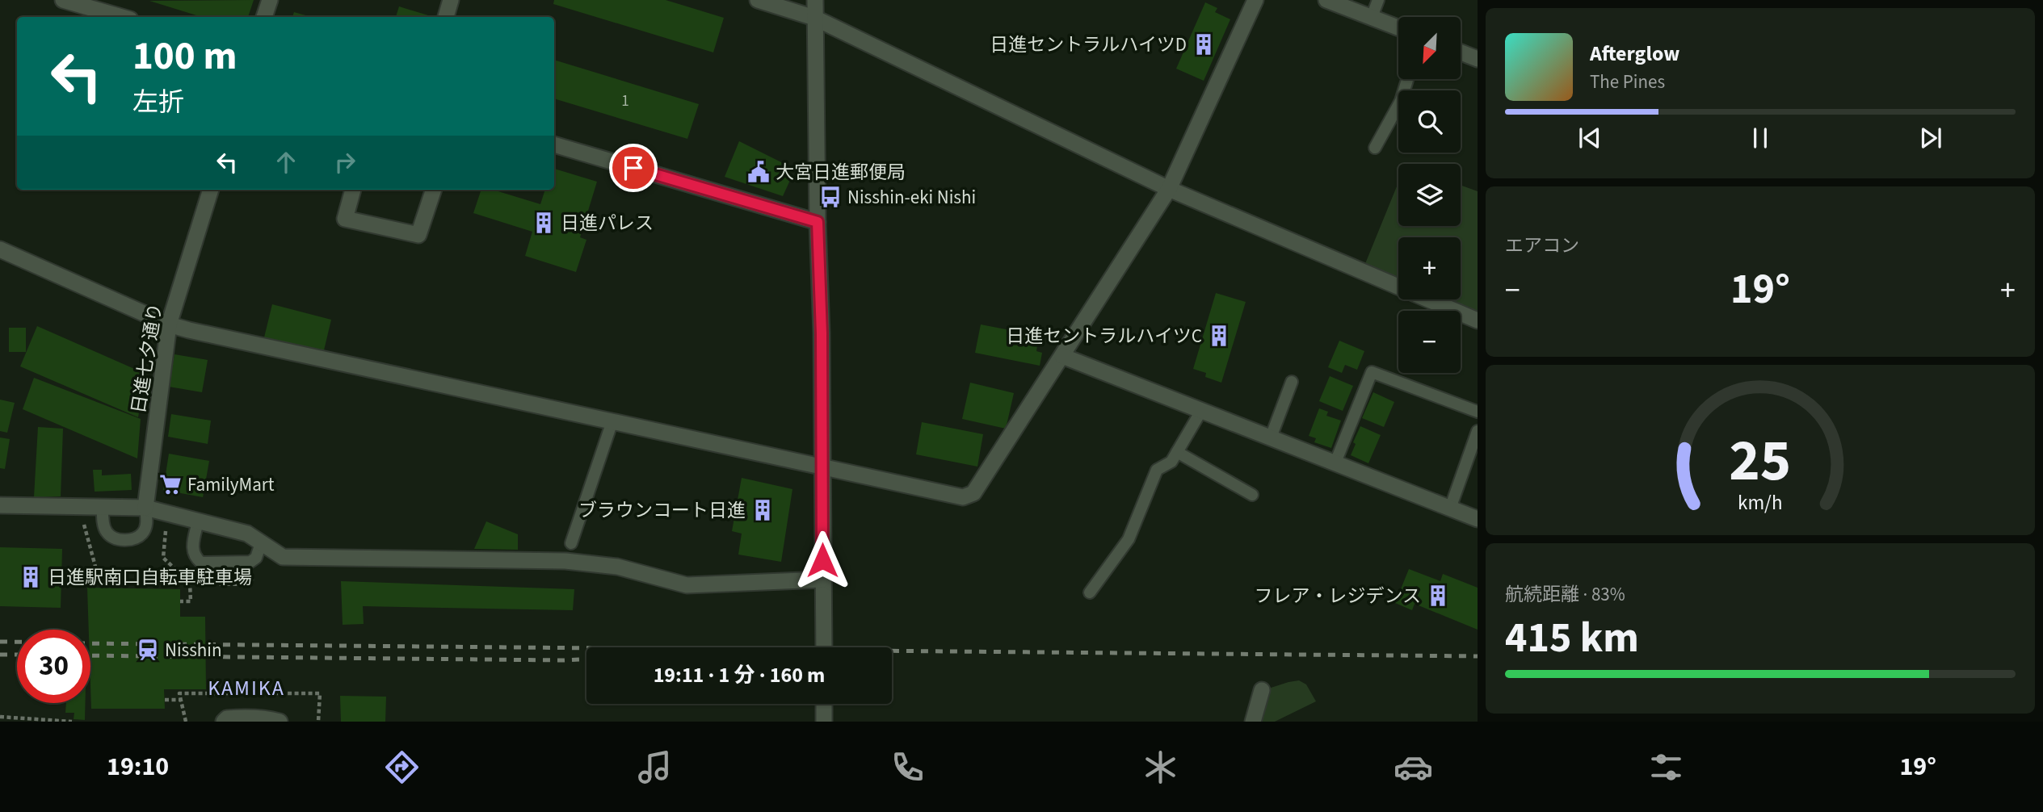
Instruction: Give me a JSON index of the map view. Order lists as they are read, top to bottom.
{
  "streets": {
    "street": ["日進七夕通り"]
  },
  "districts": ["KAMIKA"],
  "places": {
    "building": [
      "日進セントラルハイツD",
      "日進パレス",
      "日進セントラルハイツC",
      "ブラウンコート日進",
      "日進駅南口自転車駐車場",
      "フレア・レジデンス"
    ],
    "public building": ["大宮日進郵便局"],
    "bus stop": ["Nisshin-eki Nishi"],
    "supermarket": ["FamilyMart"],
    "station": ["Nisshin"]
  },
  "house_numbers": ["1"],
  "north": "bottom left",
  "page": {
    "map_buttons": ["+", "−"],
    "turn": ["100 m", "左折"],
    "song": ["Afterglow", "The Pines"],
    "tile": [
      "エアコン",
      ["航続距離 · 83%", "415 km"]
    ],
    "heat": ["−", "19°", "+"],
    "limit": "30",
    "trip": "19:11 · 1 分 · 160 m",
    "tabs": ["19:10", "19°"],
    "gauge": ["25", "km/h"]
  }
}
